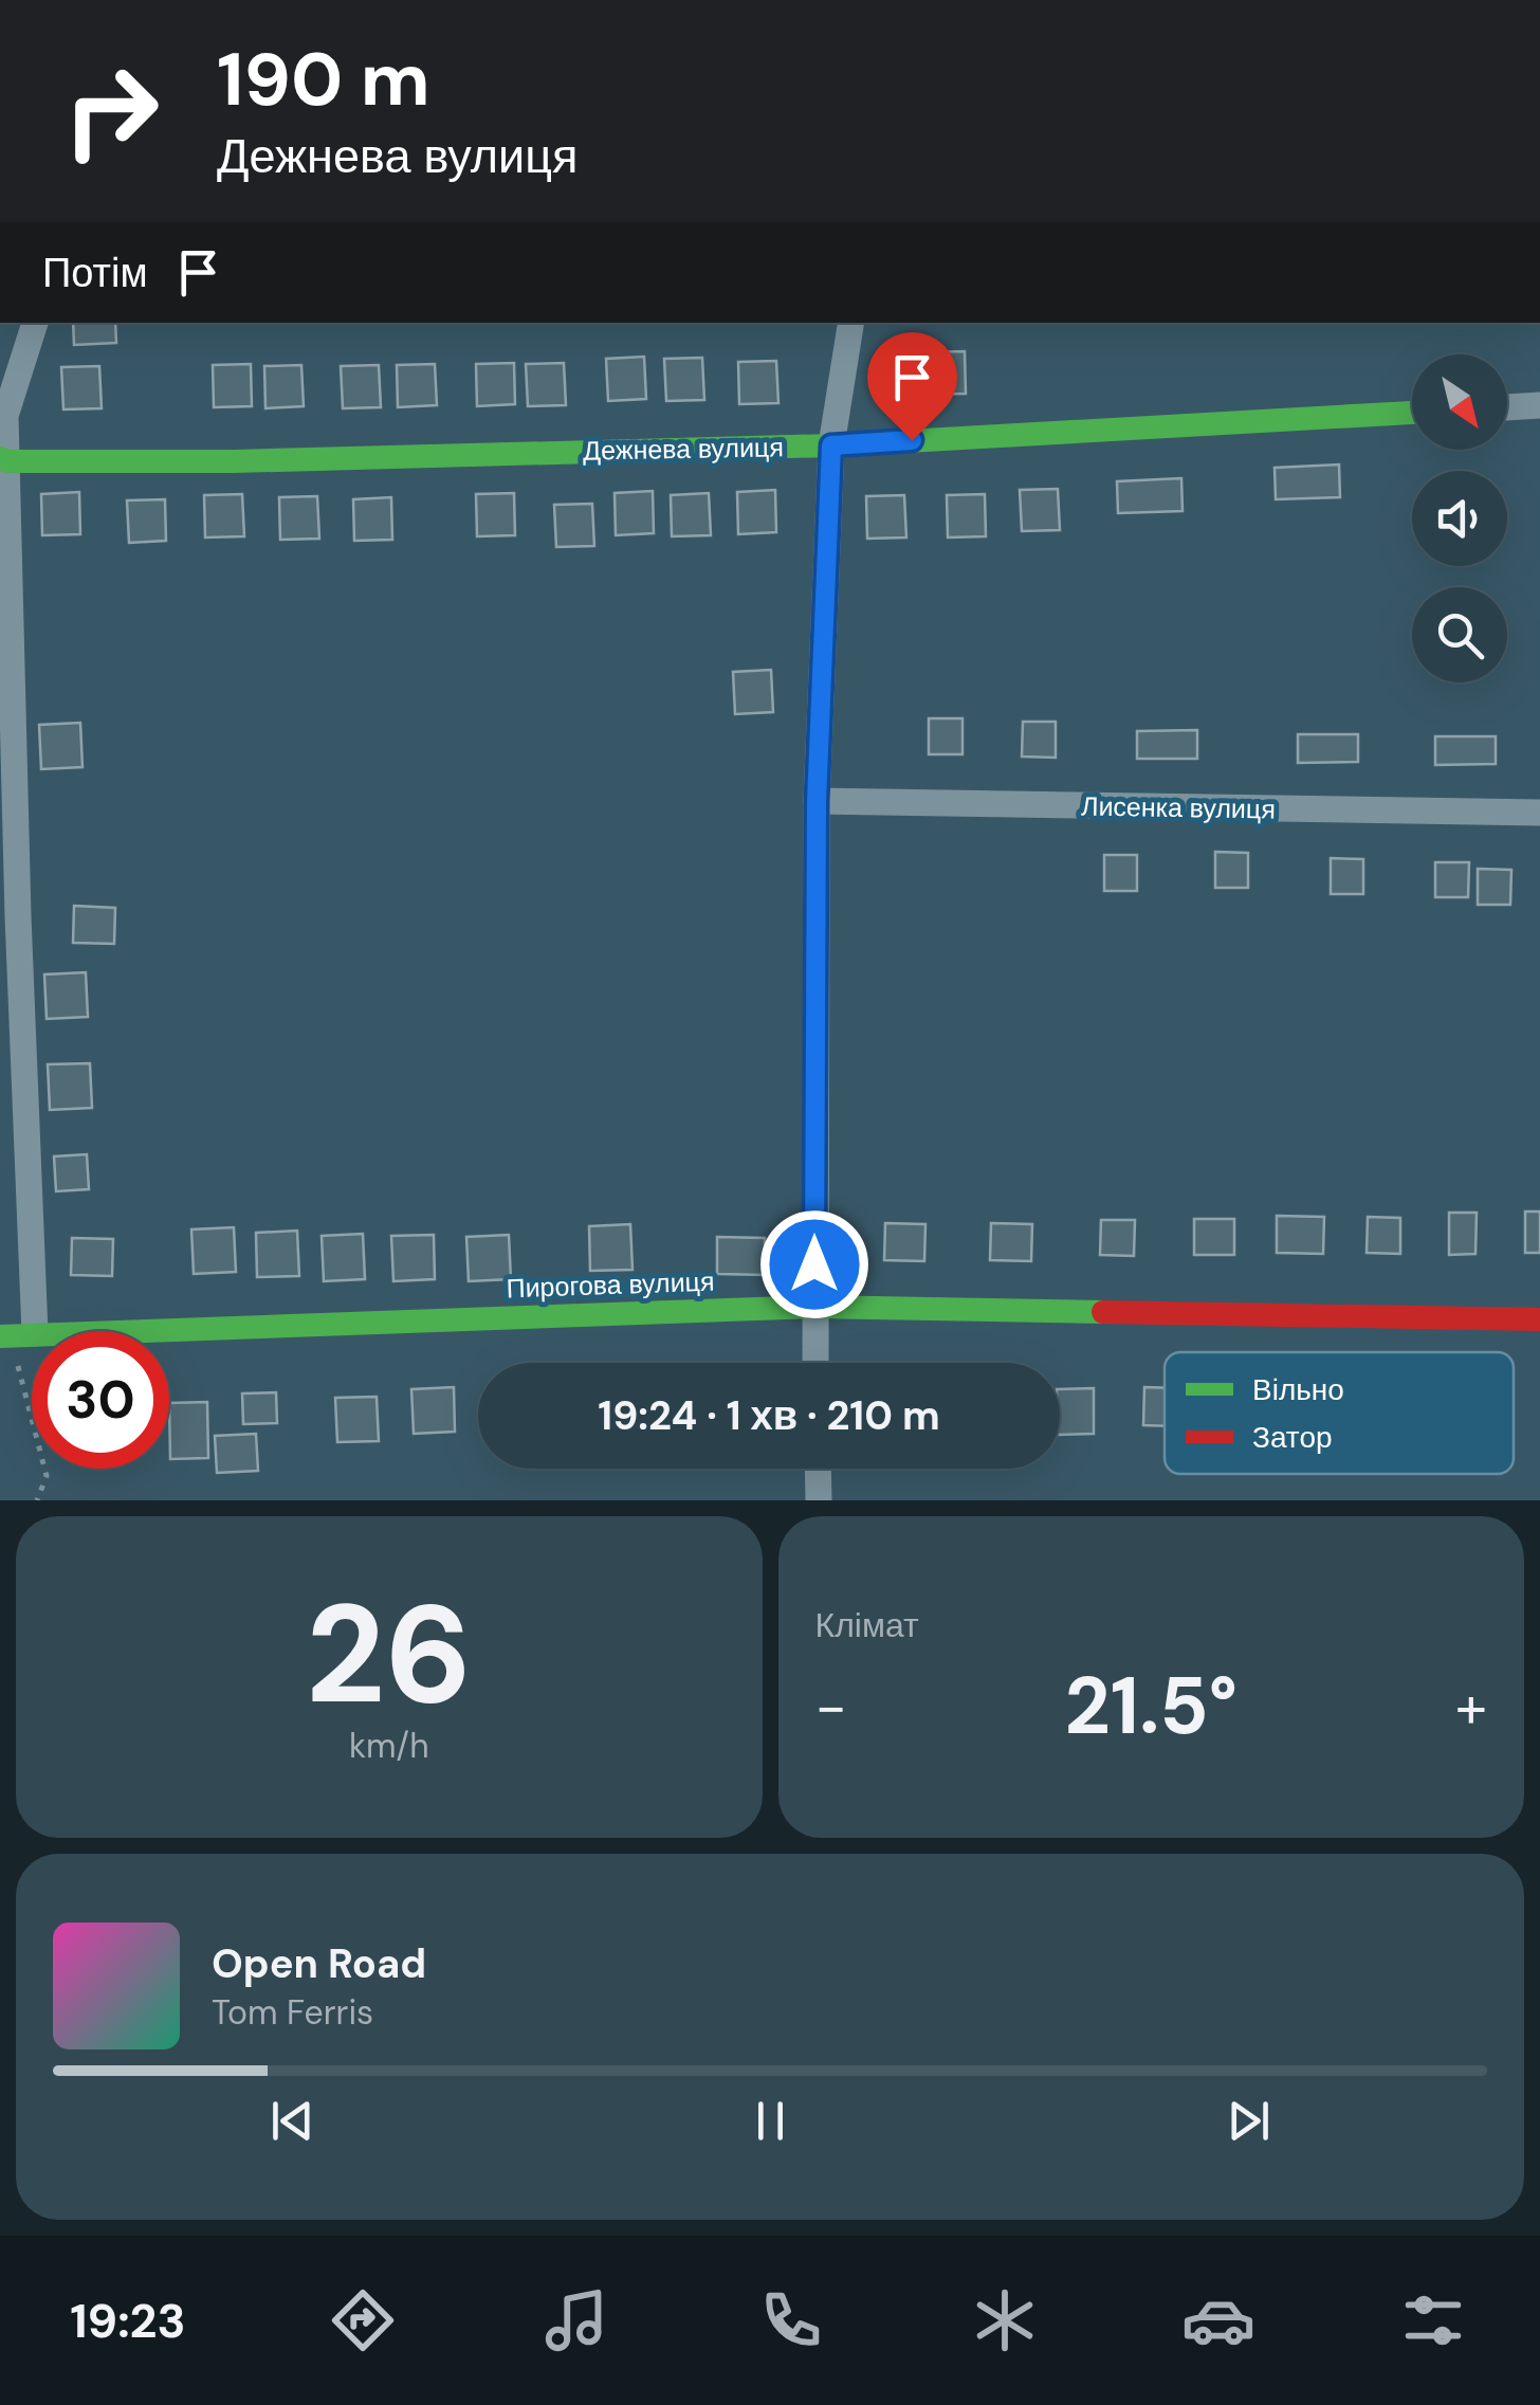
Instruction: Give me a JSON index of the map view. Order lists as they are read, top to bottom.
{
  "streets": {
    "street": ["Дежнева вулиця", "Лисенка вулиця", "Пирогова вулиця"]
  },
  "legend": ["Вільно", "Затор"],
  "north": "bottom right",
  "page": {
    "turn": ["190 m", "Дежнева вулиця"],
    "then": "Потім",
    "limit": "30",
    "trip": "19:24 · 1 хв · 210 m",
    "tile": [
      ["26", "km/h"],
      "Клімат"
    ],
    "heat": ["−", "21.5°", "+"],
    "song": ["Open Road", "Tom Ferris"],
    "tabs": "19:23"
  }
}
